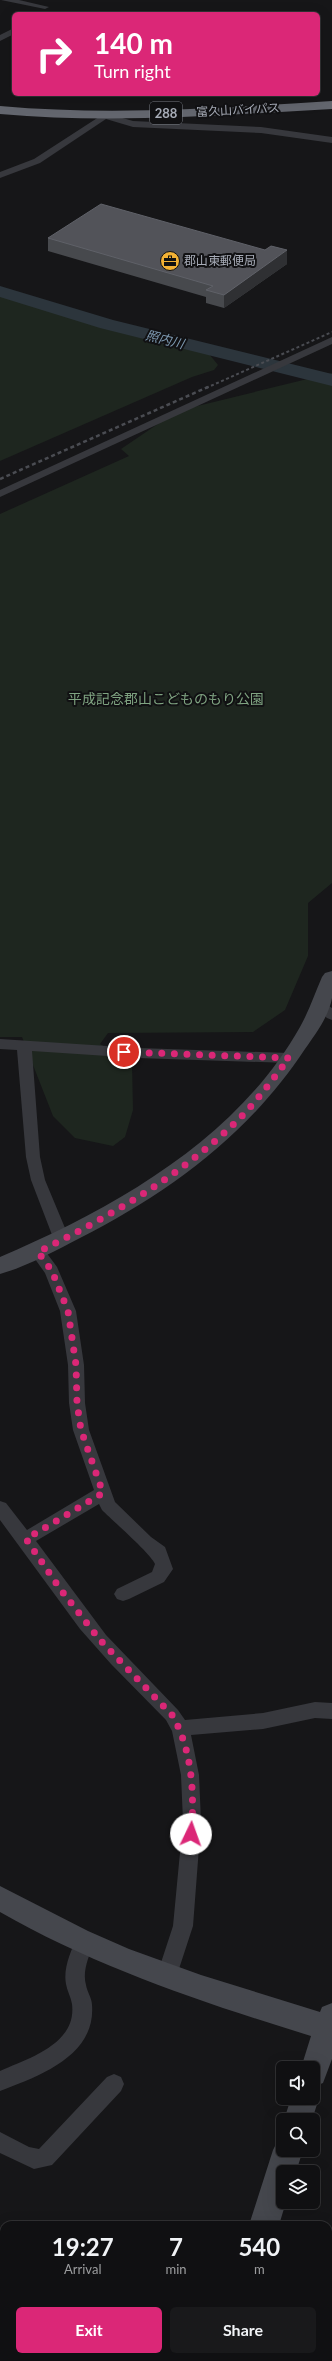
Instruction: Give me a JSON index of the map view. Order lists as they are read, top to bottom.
{
  "streets": {
    "highway": ["富久山バイパス", "288"]
  },
  "water": ["照内川"],
  "parks": ["平成記念郡山こどものもり公園"],
  "places": {
    "office": ["郡山東郵便局"]
  },
  "page": {
    "turn": ["140 m", "Turn right"],
    "eta": [
      "19:27",
      "Arrival",
      "7",
      "min",
      "540",
      "m"
    ],
    "buttons": ["Exit", "Share"]
  }
}
